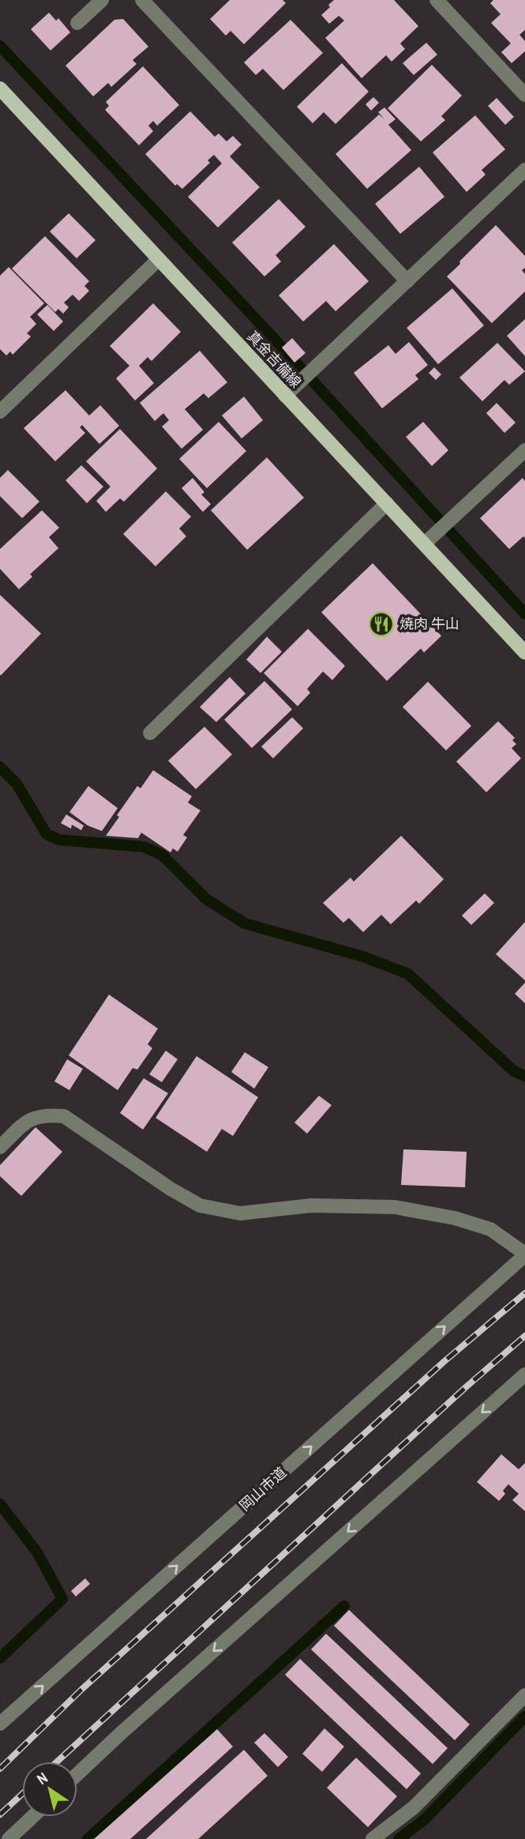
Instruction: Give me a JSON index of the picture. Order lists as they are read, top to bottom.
{
  "streets": {
    "main road": ["真金吉備線"],
    "street": ["岡山市道"]
  },
  "places": {
    "restaurant": ["焼肉 牛山"]
  },
  "north": "top left"
}
